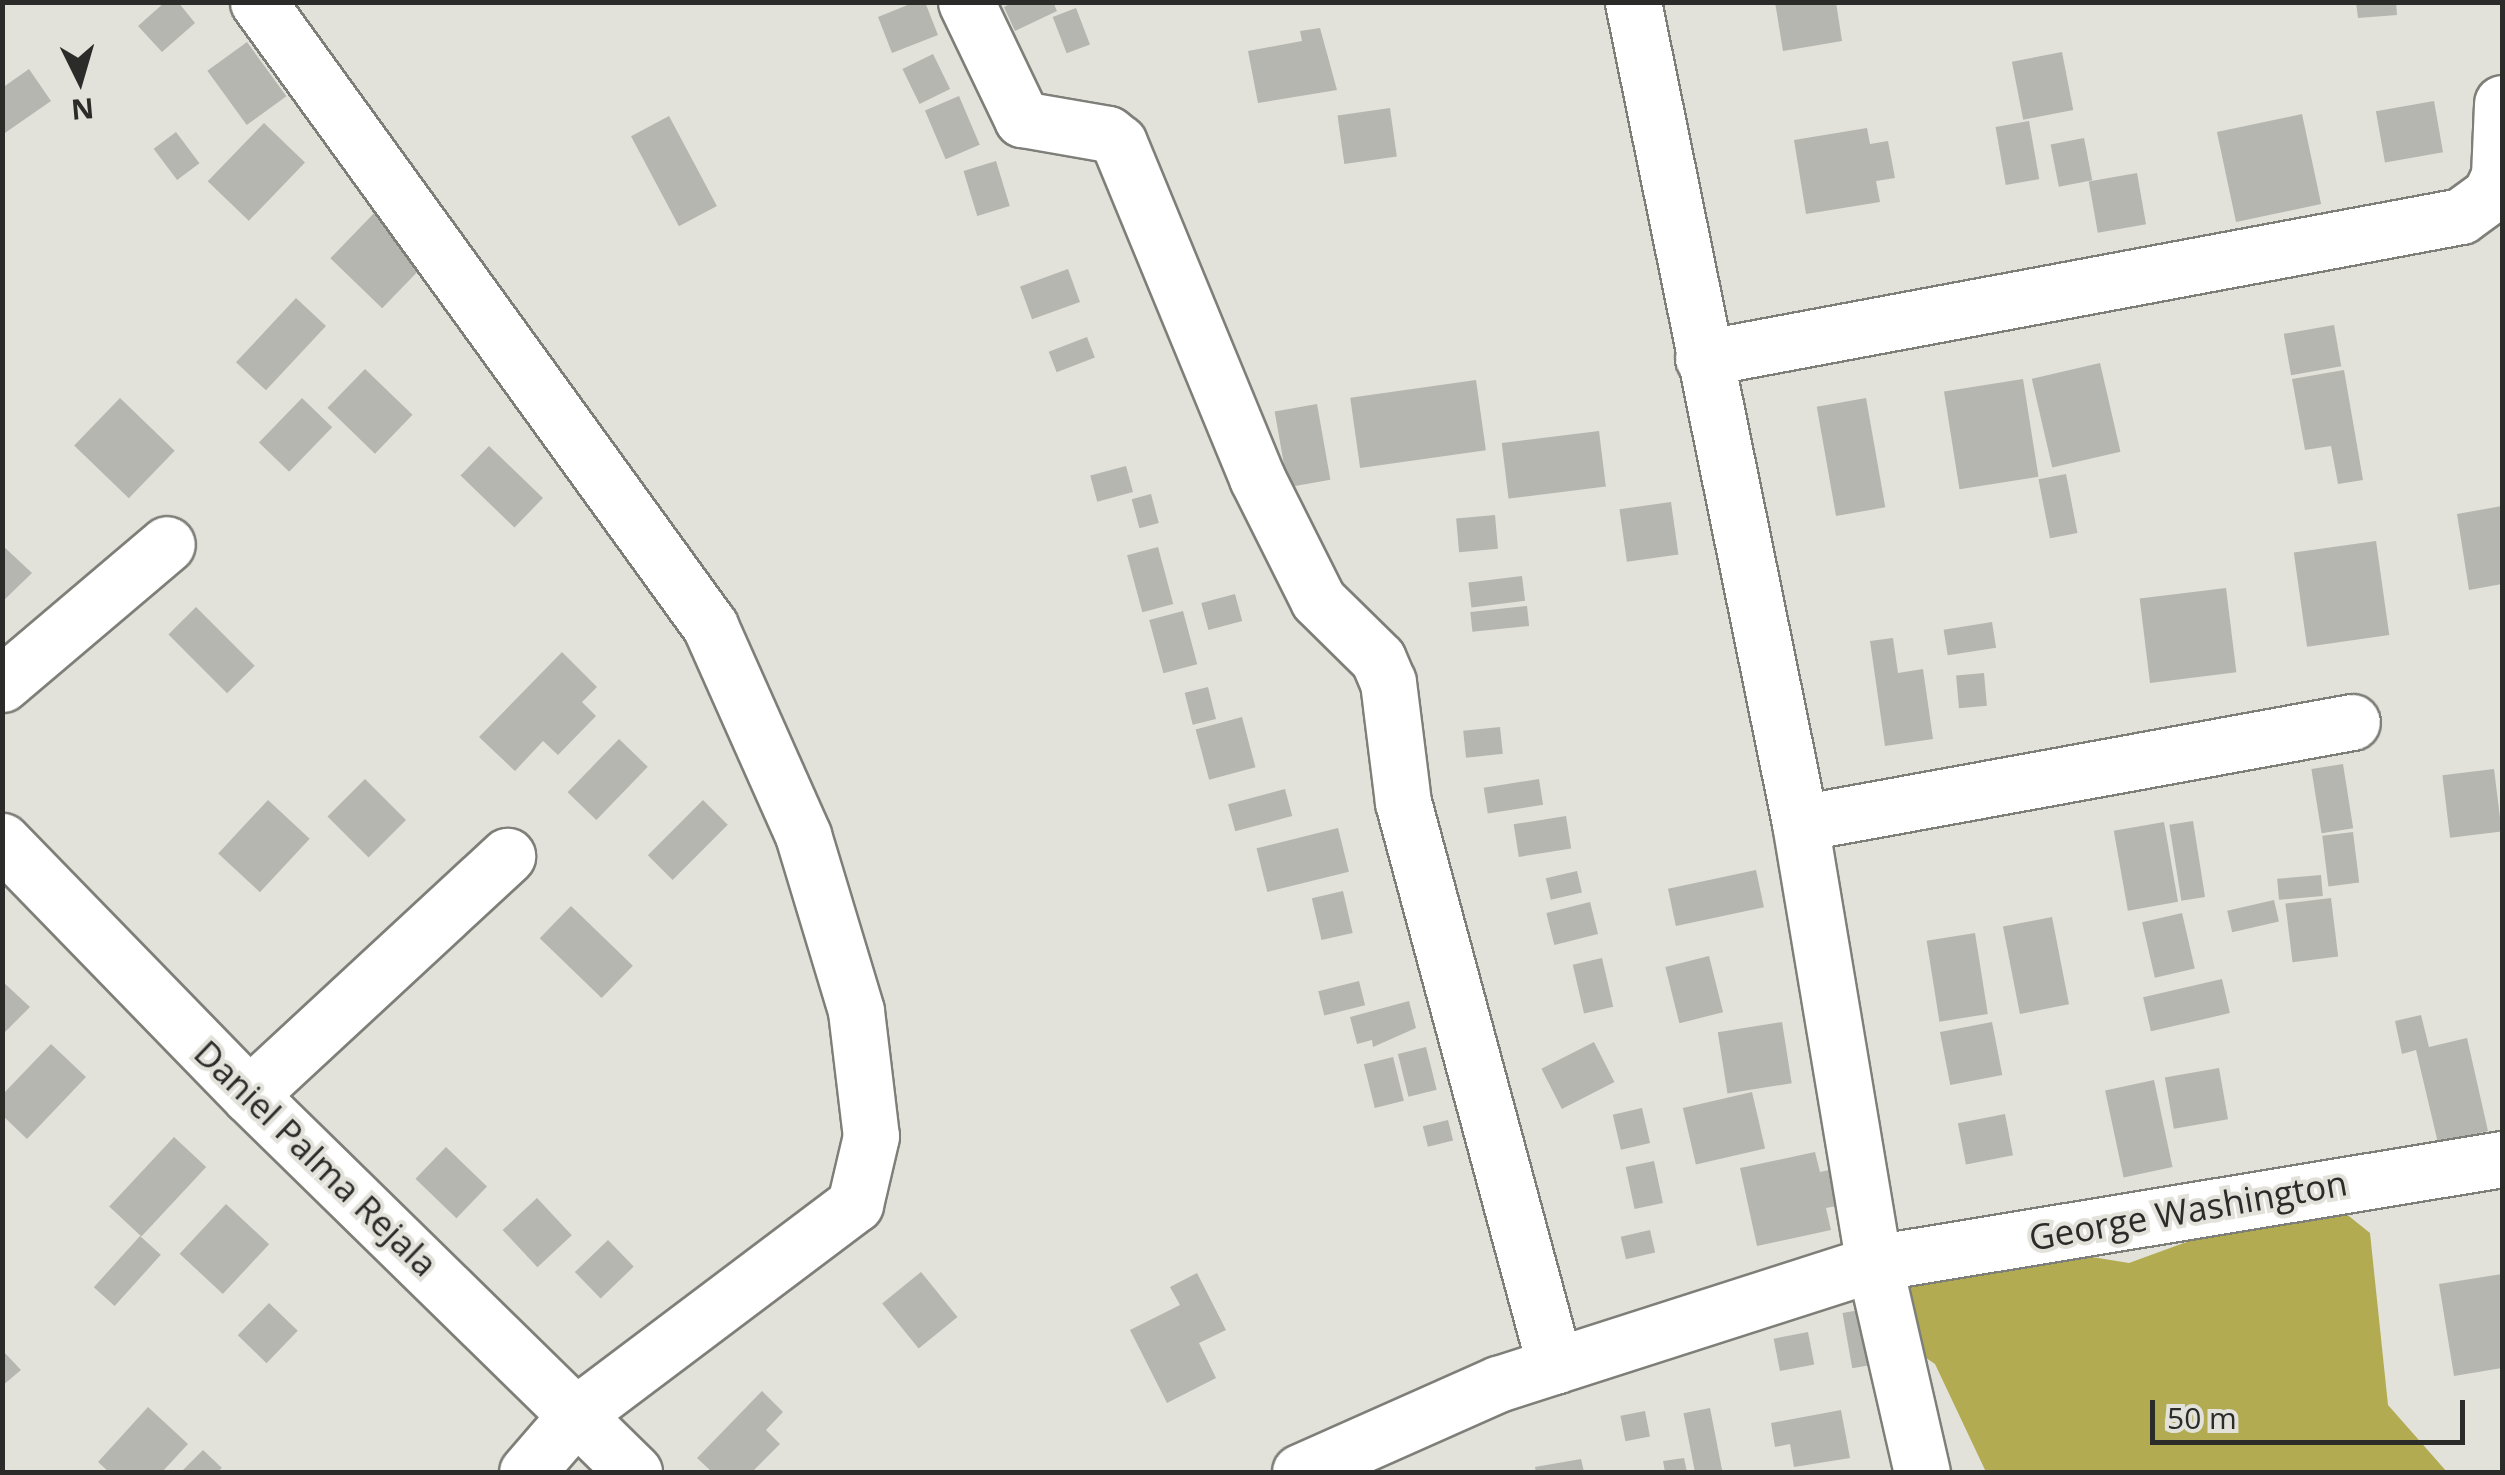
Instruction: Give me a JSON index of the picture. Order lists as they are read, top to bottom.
{
  "streets": {
    "street": ["Daniel Palma Rejala", "George Washington"]
  },
  "scale_bar": "50 m",
  "north": "bottom"
}
